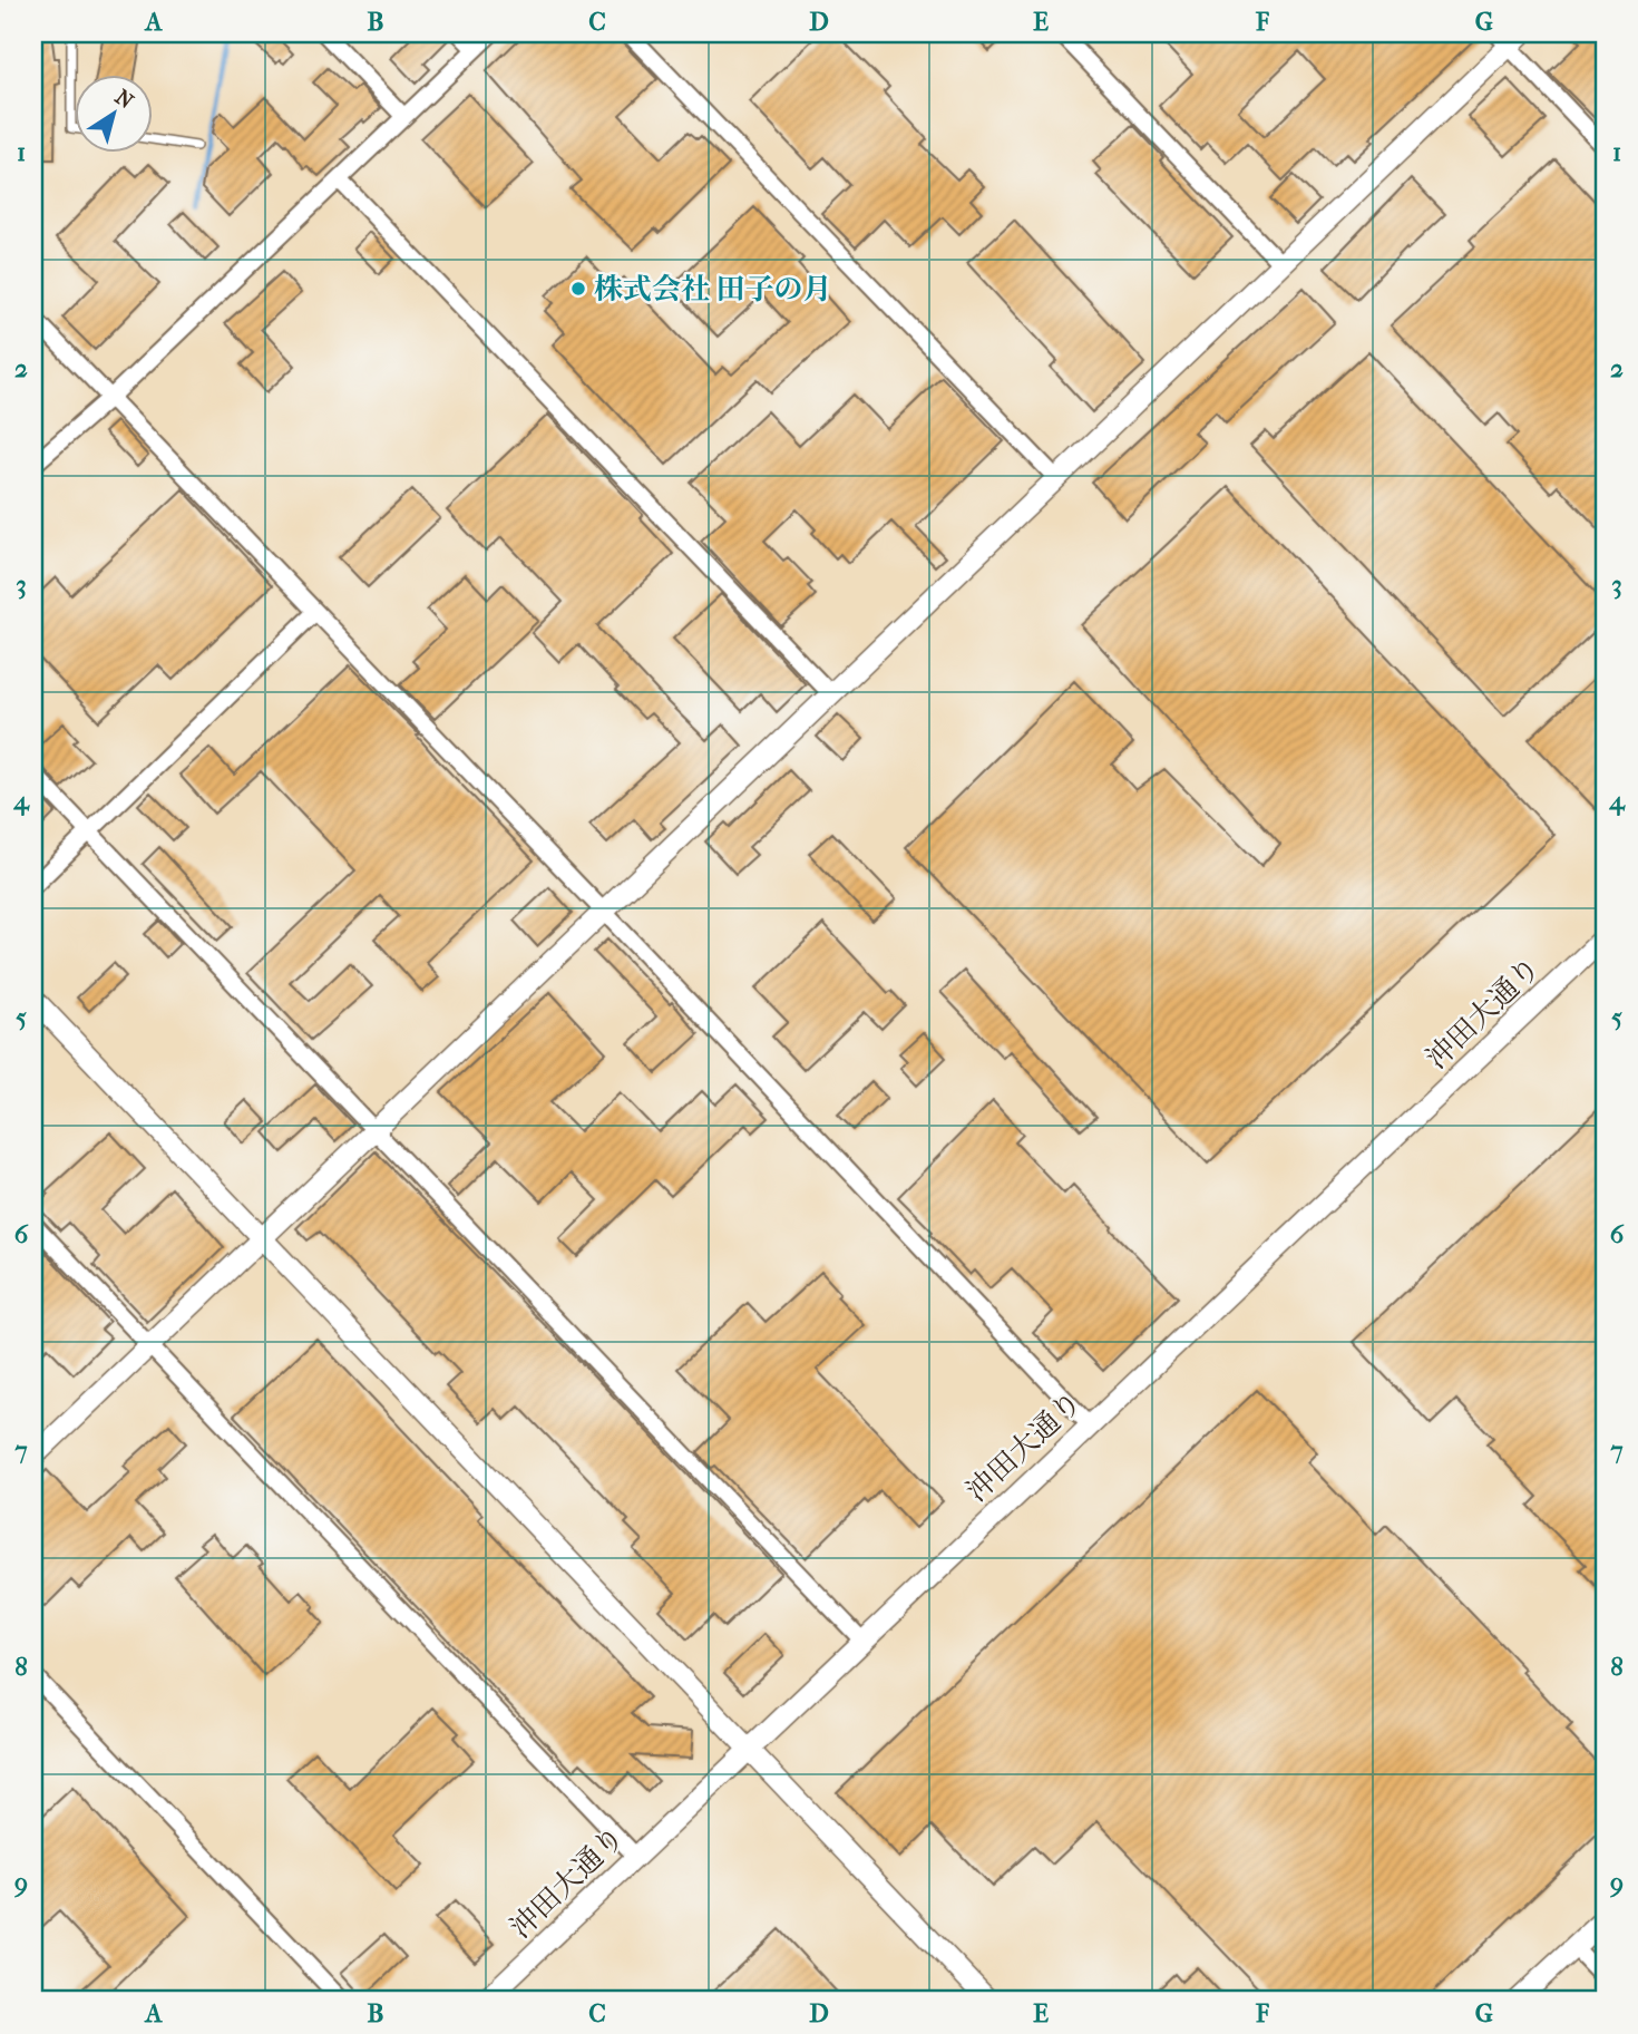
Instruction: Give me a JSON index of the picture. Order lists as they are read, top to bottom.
{
  "streets": {
    "street": ["沖田大通り"]
  },
  "places": ["株式会社 田子の月"],
  "north": "top right",
  "grid": {
    "columns": [
      "A",
      "B",
      "C",
      "D",
      "E",
      "F",
      "G"
    ],
    "rows": [
      "1",
      "2",
      "3",
      "4",
      "5",
      "6",
      "7",
      "8",
      "9"
    ]
  }
}
